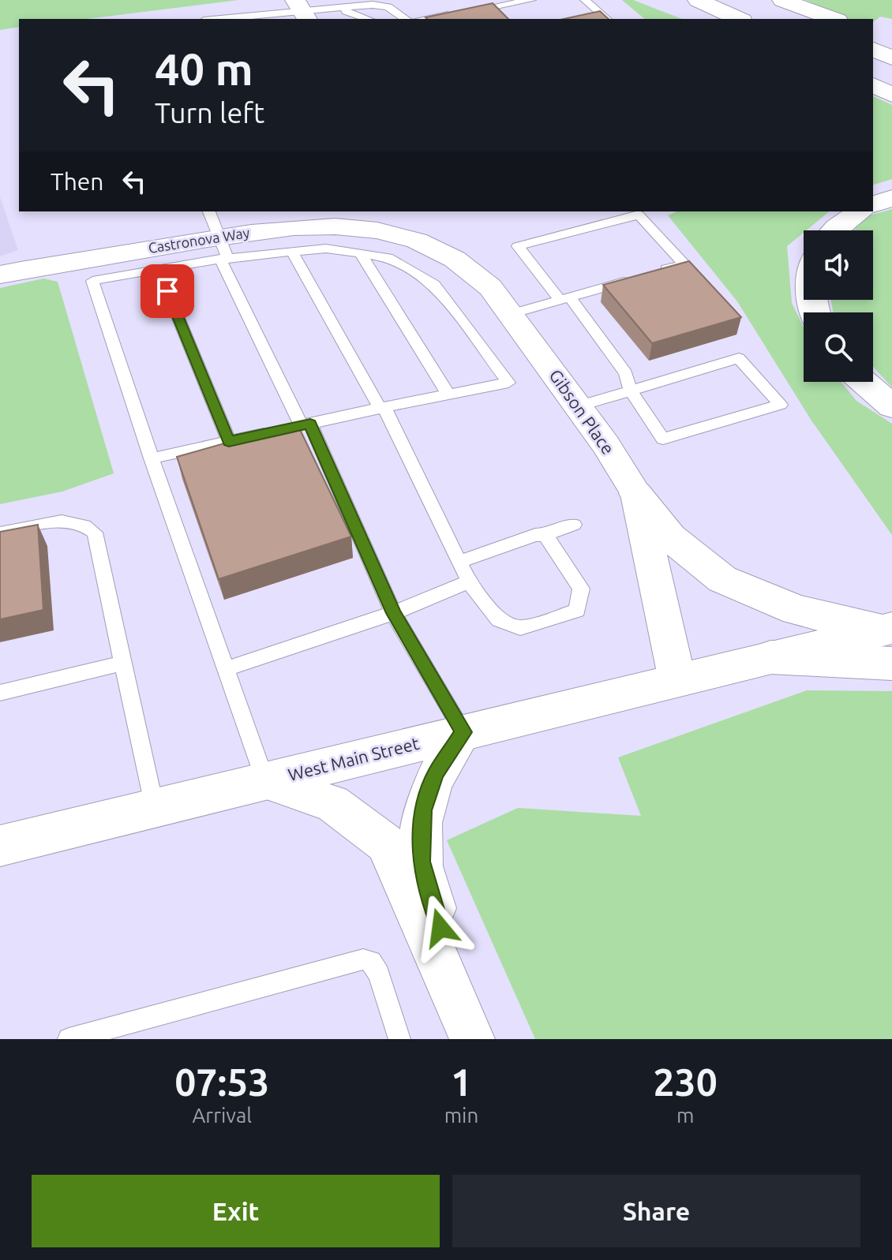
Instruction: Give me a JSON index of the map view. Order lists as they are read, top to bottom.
{
  "streets": {
    "main road": ["West Main Street"],
    "street": ["Castronova Way", "Gibson Place"]
  },
  "crossings": [
    ["Castronova Way", "Gibson Place"],
    ["Gibson Place", "West Main Street"]
  ],
  "page": {
    "turn": ["40 m", "Turn left"],
    "then": "Then",
    "eta": [
      "07:53",
      "Arrival",
      "1",
      "min",
      "230",
      "m"
    ],
    "buttons": ["Exit", "Share"]
  }
}
